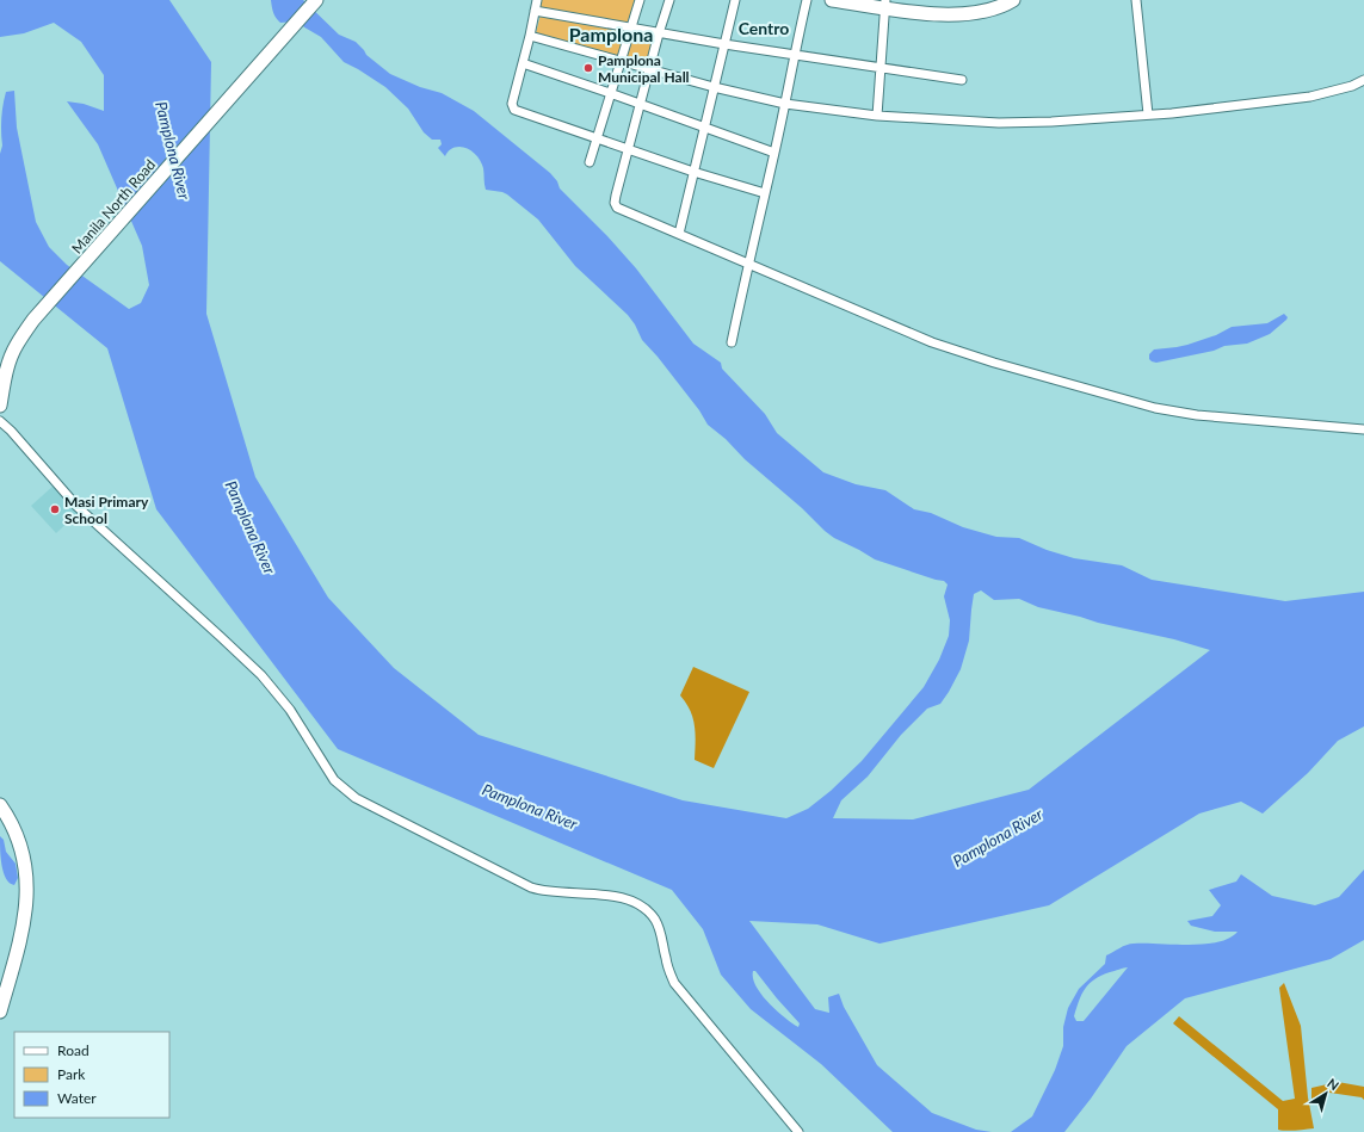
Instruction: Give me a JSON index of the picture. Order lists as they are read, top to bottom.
{
  "streets": {
    "highway": ["Manila North Road"]
  },
  "districts": ["Centro", "Pamplona"],
  "water": ["Pamplona River"],
  "places": ["Pamplona Municipal Hall", "Masi Primary School"],
  "legend": ["Road", "Park", "Water"],
  "north": "top right"
}
